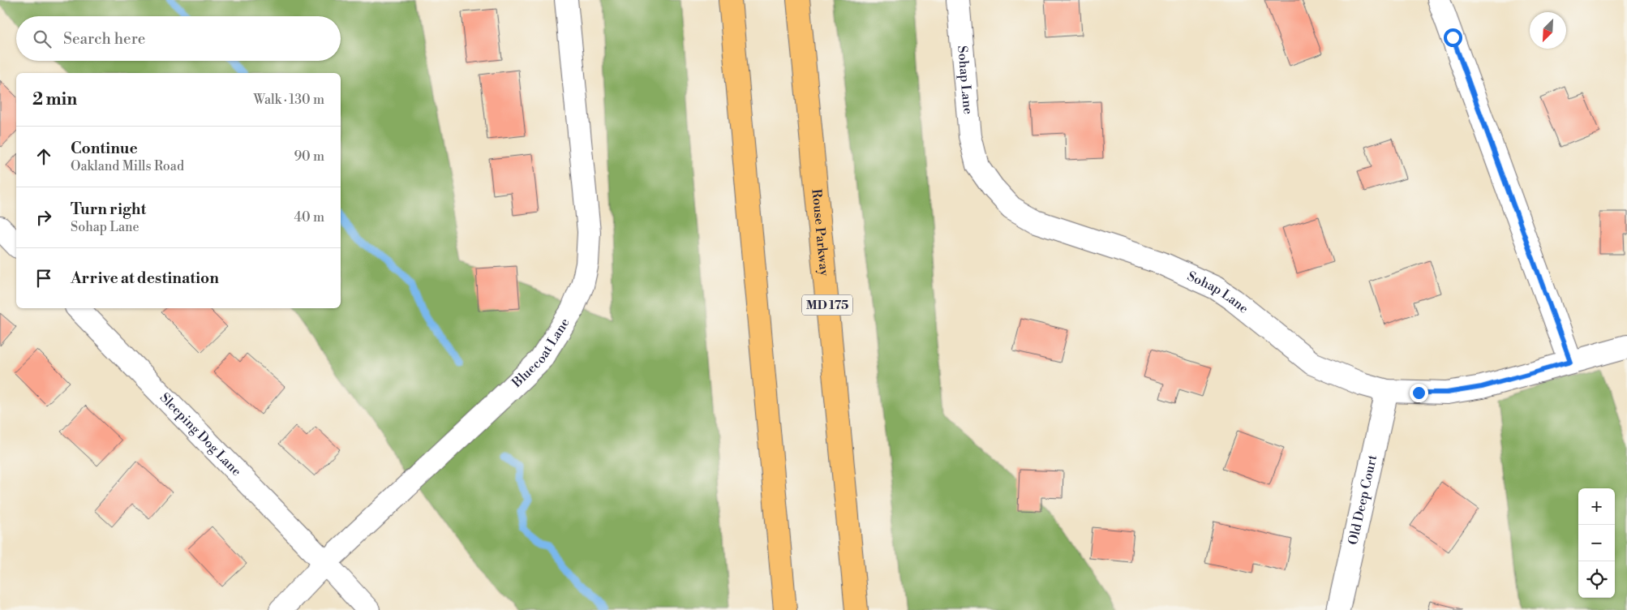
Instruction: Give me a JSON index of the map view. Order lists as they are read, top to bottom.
{
  "streets": {
    "main road": ["Rouse Parkway", "MD 175"],
    "street": [
      "Sohap Lane",
      "Bluecoat Lane",
      "Sleeping Dog Lane",
      "Old Deep Court"
    ]
  },
  "crossings": [
    ["Sohap Lane", "Old Deep Court"],
    ["Bluecoat Lane", "Sleeping Dog Lane"]
  ],
  "north": "bottom left",
  "page": {
    "search": "Search here",
    "heading": ["2 min", "Walk · 130 m"],
    "list": [
      ["Continue", "Oakland Mills Road", "90 m"],
      ["Turn right", "Sohap Lane", "40 m"],
      "Arrive at destination"
    ],
    "map_buttons": ["+", "−"]
  }
}
